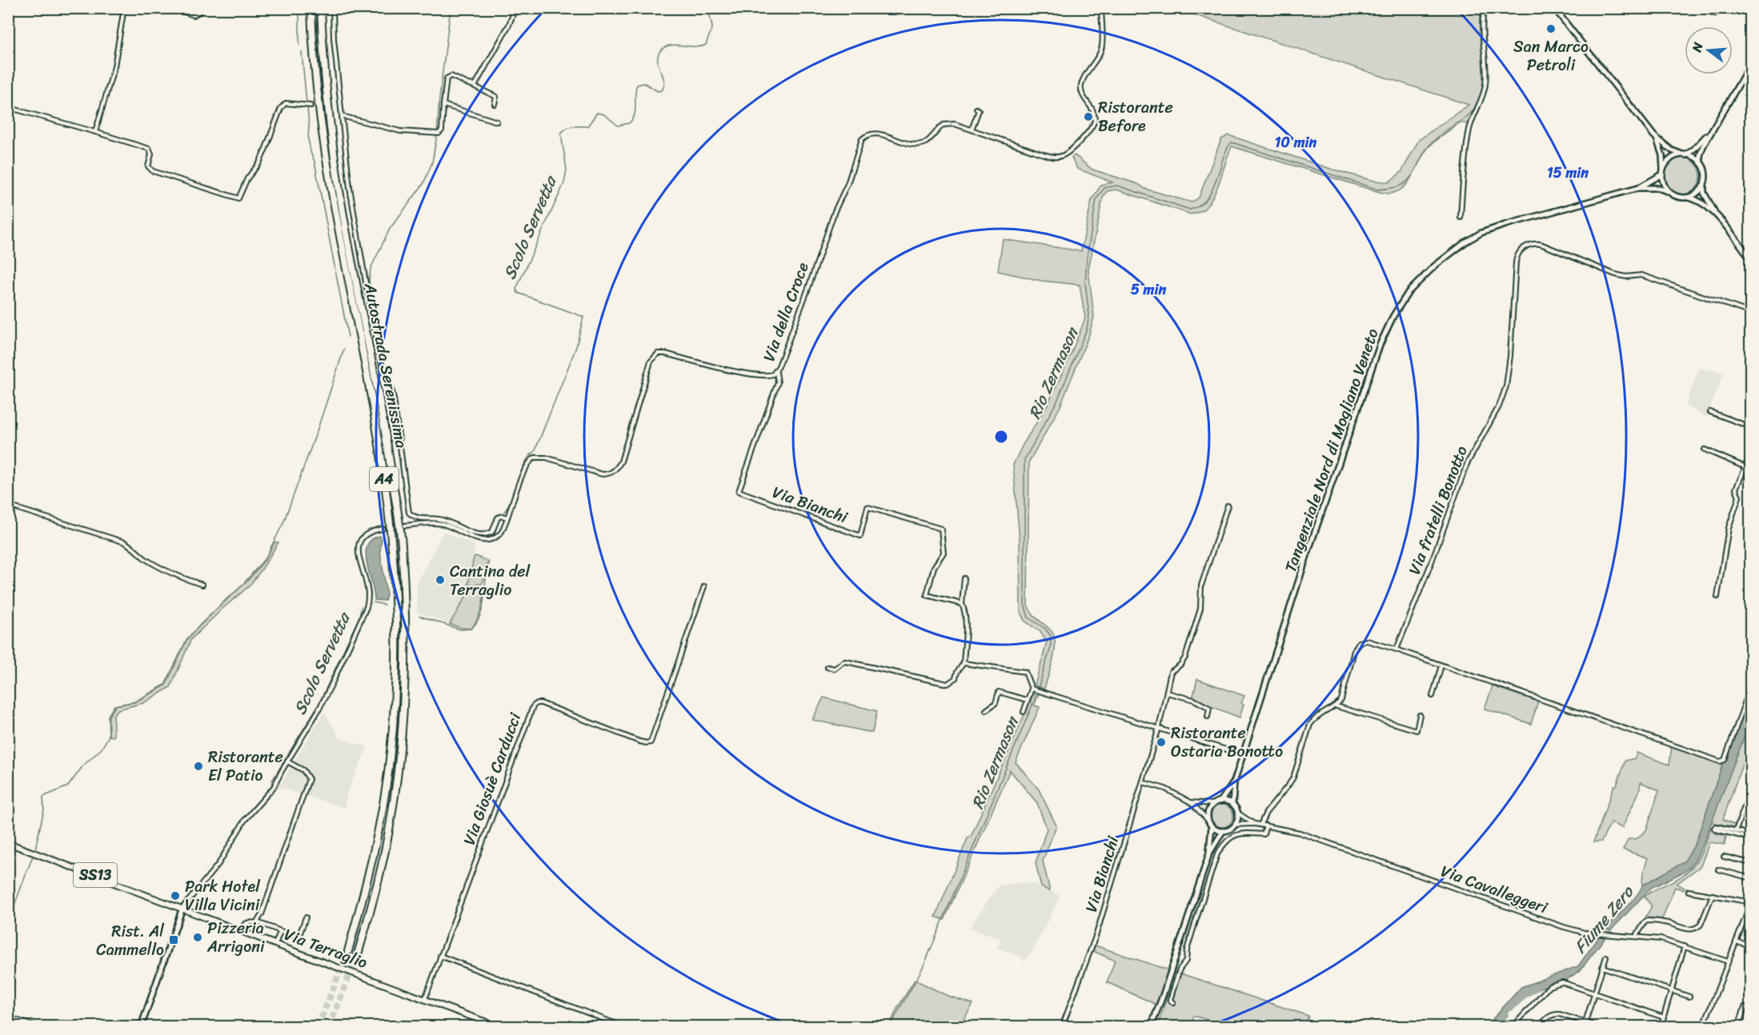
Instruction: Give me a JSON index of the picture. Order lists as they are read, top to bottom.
{
  "streets": {
    "highway": ["Autostrada Serenissima", "A4"],
    "main road": ["Tangenziale Nord di Mogliano Veneto", "SS13", "Via Terraglio"],
    "street": [
      "Via della Croce",
      "Via Bianchi",
      "Via fratelli Bonotto",
      "Via Giosuè Carducci",
      "Via Cavalleggeri"
    ]
  },
  "crossings": [
    ["Via della Croce", "Via Bianchi"],
    ["Via Giosuè Carducci", "Via Terraglio"]
  ],
  "water": ["Scolo Servetta", "Rio Zermason", "Fiume Zero"],
  "places": {
    "other": [
      "San Marco Petroli",
      "Ristorante Before",
      "Cantina del Terraglio",
      "Ristorante Ostaria Bonotto",
      "Ristorante El Patio",
      "Park Hotel Villa Vicini",
      "Pizzeria Arrigoni"
    ],
    "transit": ["Rist. Al Cammello"]
  },
  "north": "left",
  "rings": ["10 min", "15 min", "5 min"]
}
